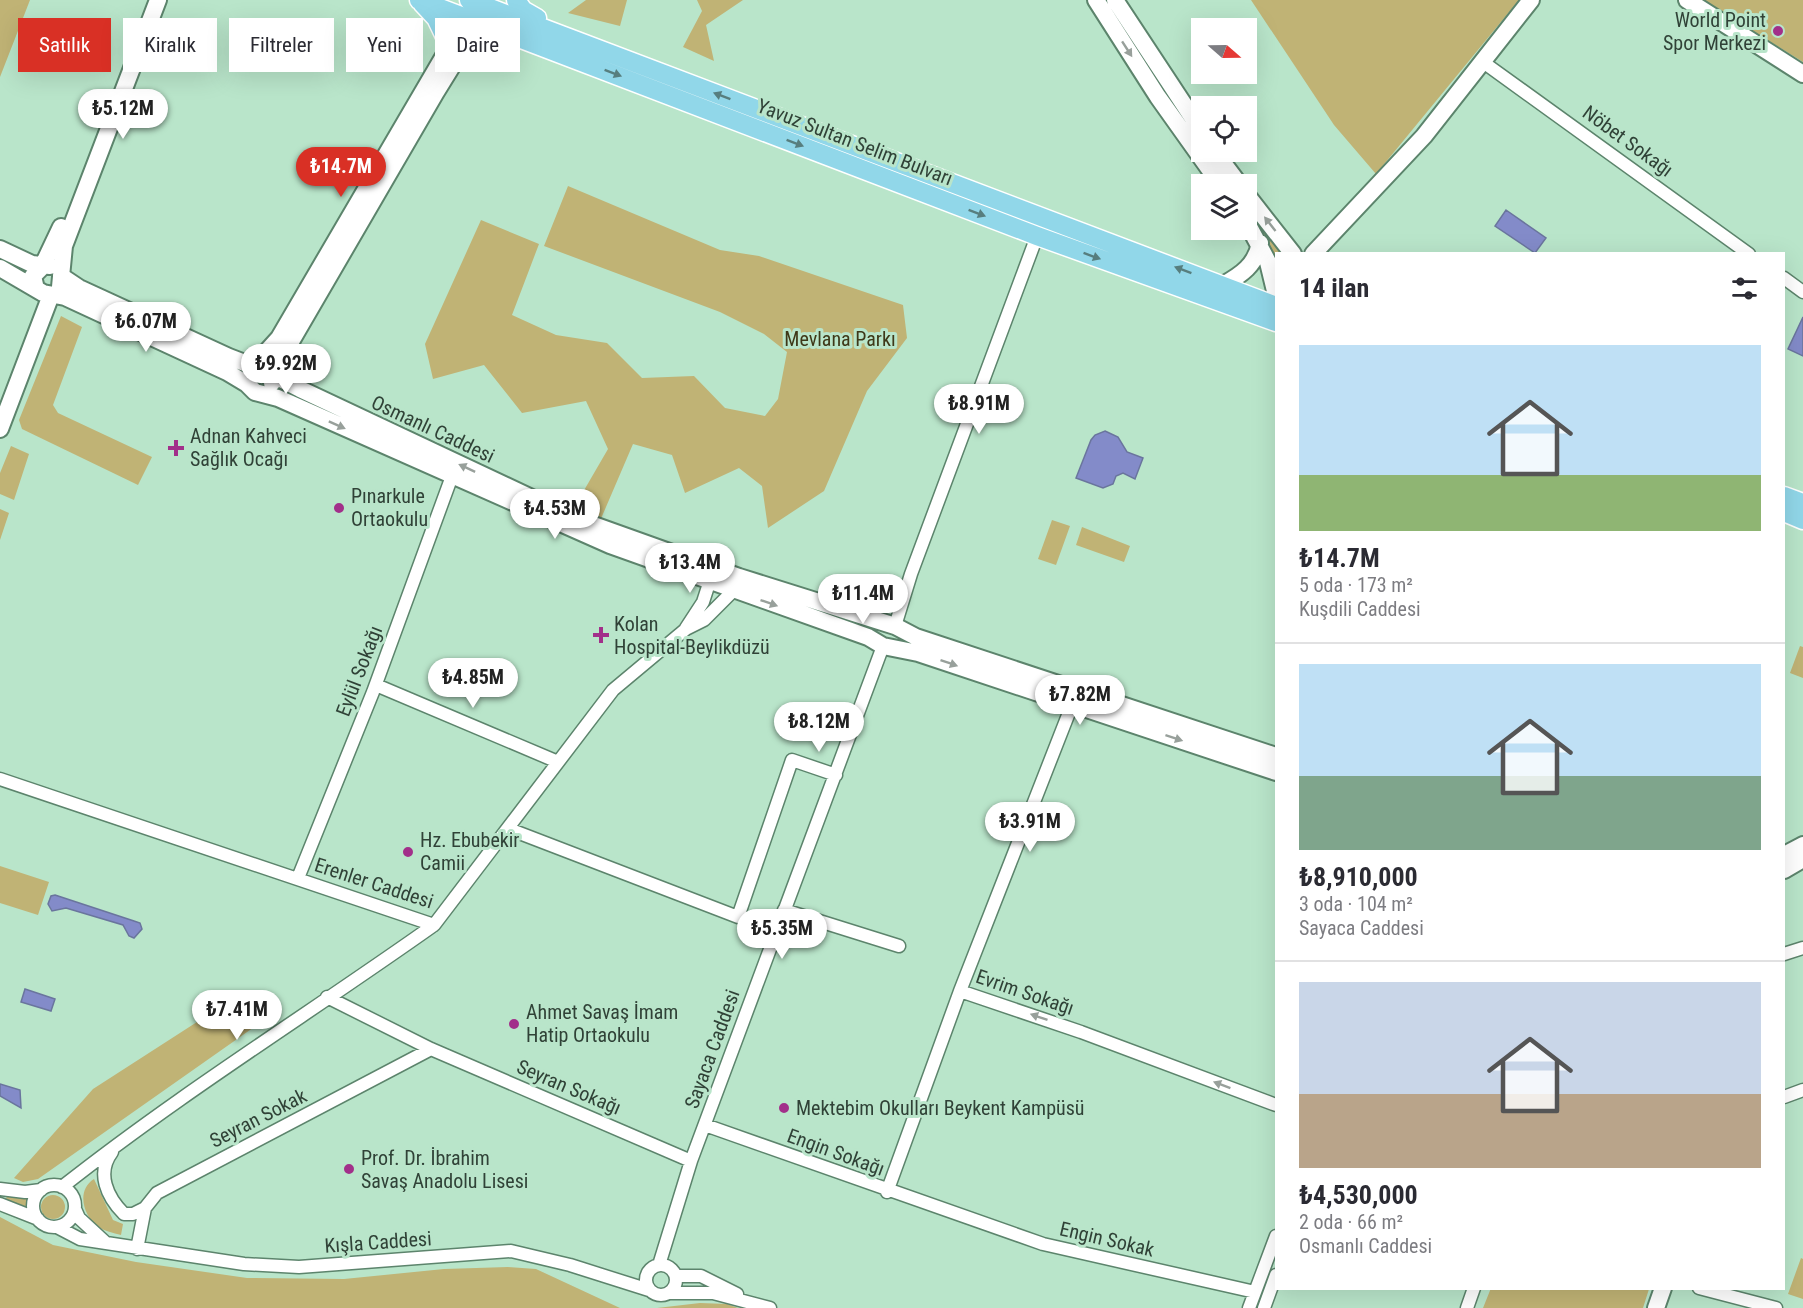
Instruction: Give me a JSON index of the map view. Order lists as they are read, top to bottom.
{
  "streets": {
    "main road": ["Yavuz Sultan Selim Bulvarı", "Osmanlı Caddesi"],
    "street": [
      "Nöbet Sokağı",
      "Eylül Sokağı",
      "Erenler Caddesi",
      "Evrim Sokağı",
      "Sayaca Caddesi",
      "Seyran Sokağı",
      "Seyran Sokak",
      "Engin Sokağı",
      "Engin Sokak",
      "Kışla Caddesi"
    ]
  },
  "crossings": [
    ["Osmanlı Caddesi", "Eylül Sokağı"],
    ["Osmanlı Caddesi", "Sayaca Caddesi"],
    ["Eylül Sokağı", "Erenler Caddesi"],
    ["Evrim Sokağı", "Engin Sokağı"],
    ["Sayaca Caddesi", "Seyran Sokağı"],
    ["Sayaca Caddesi", "Engin Sokağı"],
    ["Sayaca Caddesi", "Kışla Caddesi"],
    ["Seyran Sokağı", "Seyran Sokak"],
    ["Engin Sokağı", "Engin Sokak"]
  ],
  "one_way": ["Evrim Sokağı"],
  "parks": ["Mevlana Parkı"],
  "places": {
    "other": [
      "World Point Spor Merkezi",
      "Pınarkule Ortaokulu",
      "Hz. Ebubekir Camii",
      "Ahmet Savaş İmam Hatip Ortaokulu",
      "Mektebim Okulları Beykent Kampüsü",
      "Prof. Dr. İbrahim Savaş Anadolu Lisesi"
    ],
    "health": ["Adnan Kahveci Sağlık Ocağı", "Kolan Hospital-Beylikdüzü"]
  },
  "north": "right",
  "page": {
    "chip": [
      "Satılık",
      "Kiralık",
      "Filtreler",
      "Yeni",
      "Daire"
    ],
    "price": [
      "₺5.12M",
      "₺14.7M",
      "₺6.07M",
      "₺9.92M",
      "₺8.91M",
      "₺4.53M",
      "₺13.4M",
      "₺11.4M",
      "₺4.85M",
      "₺7.82M",
      "₺8.12M",
      "₺3.91M",
      "₺5.35M",
      "₺7.41M"
    ],
    "heading": "14 ilan",
    "list": [
      {
        "name": "₺14.7M",
        "note": "5 oda · 173 m² · Kuşdili Caddesi"
      },
      {
        "name": "₺8,910,000",
        "note": "3 oda · 104 m² · Sayaca Caddesi"
      },
      {
        "name": "₺4,530,000",
        "note": "2 oda · 66 m² · Osmanlı Caddesi"
      }
    ]
  }
}
